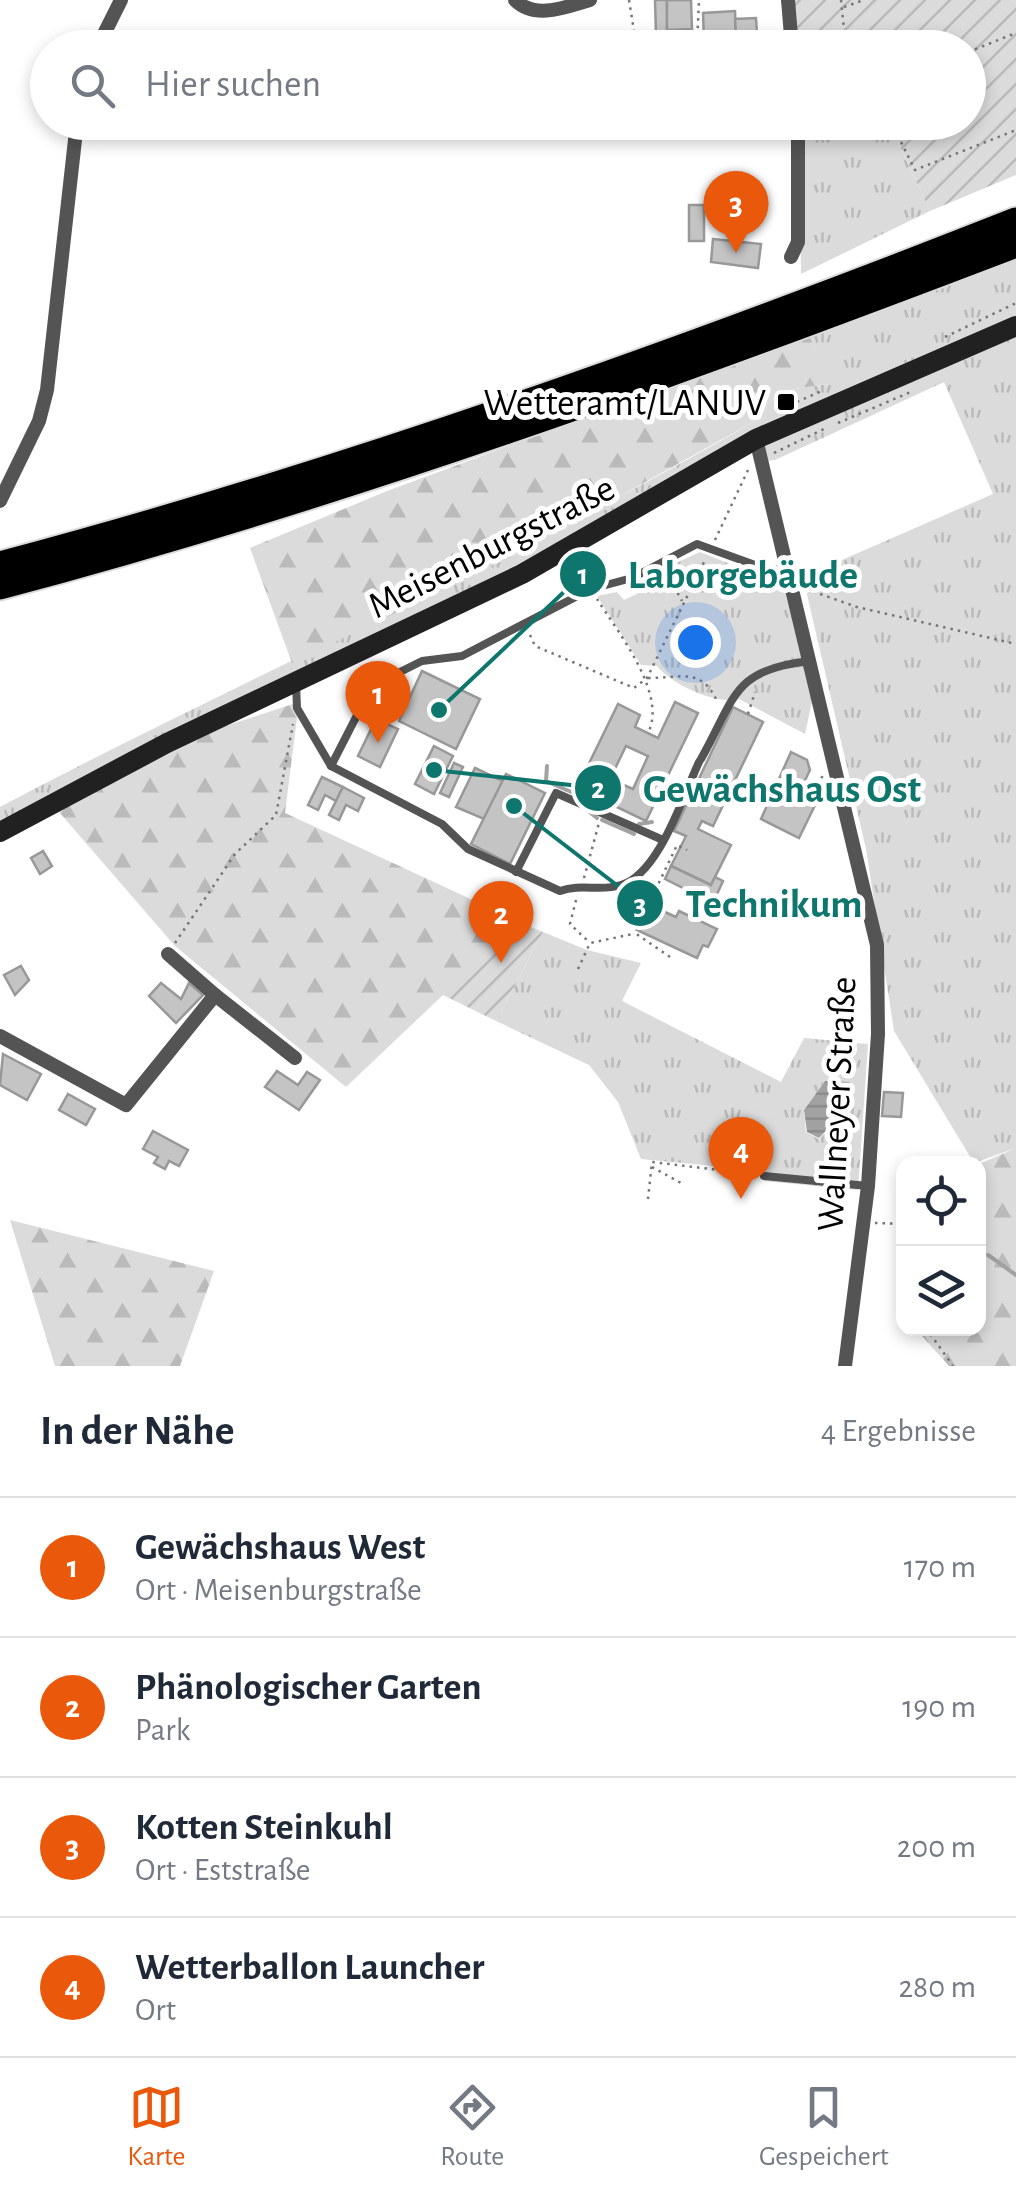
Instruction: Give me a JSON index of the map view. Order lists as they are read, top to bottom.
{
  "streets": {
    "main road": ["Meisenburgstraße"],
    "street": ["Wallneyer Straße"]
  },
  "crossings": [
    ["Meisenburgstraße", "Wallneyer Straße"]
  ],
  "places": {
    "transit": ["Wetteramt/LANUV"],
    "other": ["Laborgebäude", "Gewächshaus Ost", "Technikum"]
  },
  "page": {
    "search": "Hier suchen",
    "pins": [
      "3",
      "1",
      "2",
      "4"
    ],
    "heading": ["In der Nähe", "4 Ergebnisse"],
    "list": [
      {
        "mark": "1",
        "name": "Gewächshaus West",
        "note": "Ort · Meisenburgstraße",
        "value": "170 m"
      },
      {
        "mark": "2",
        "name": "Phänologischer Garten",
        "note": "Park",
        "value": "190 m"
      },
      {
        "mark": "3",
        "name": "Kotten Steinkuhl",
        "note": "Ort · Eststraße",
        "value": "200 m"
      },
      {
        "mark": "4",
        "name": "Wetterballon Launcher",
        "note": "Ort",
        "value": "280 m"
      }
    ],
    "nav": ["Karte", "Route", "Gespeichert"]
  }
}
